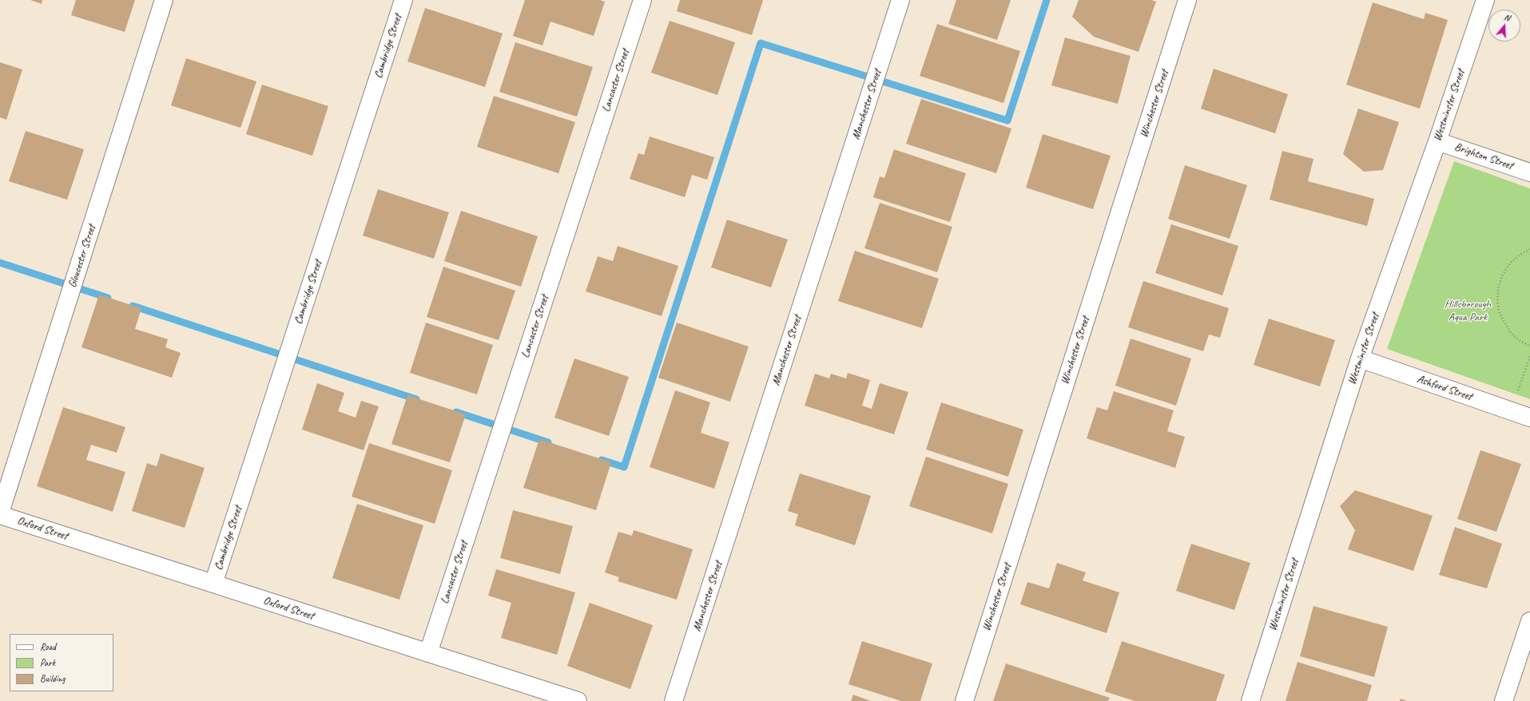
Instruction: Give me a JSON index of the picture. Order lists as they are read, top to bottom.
{
  "streets": {
    "street": [
      "Cambridge Street",
      "Lancaster Street",
      "Winchester Street",
      "Manchester Street",
      "Westminster Street",
      "Brighton Street",
      "Gloucester Street",
      "Ashford Street",
      "Oxford Street"
    ]
  },
  "crossings": [
    ["Cambridge Street", "Oxford Street"],
    ["Lancaster Street", "Oxford Street"],
    ["Westminster Street", "Brighton Street"],
    ["Westminster Street", "Ashford Street"],
    ["Gloucester Street", "Oxford Street"]
  ],
  "parks": ["Hillsborough Aqua Park"],
  "legend": ["Road", "Park", "Building"],
  "north": "top"
}
